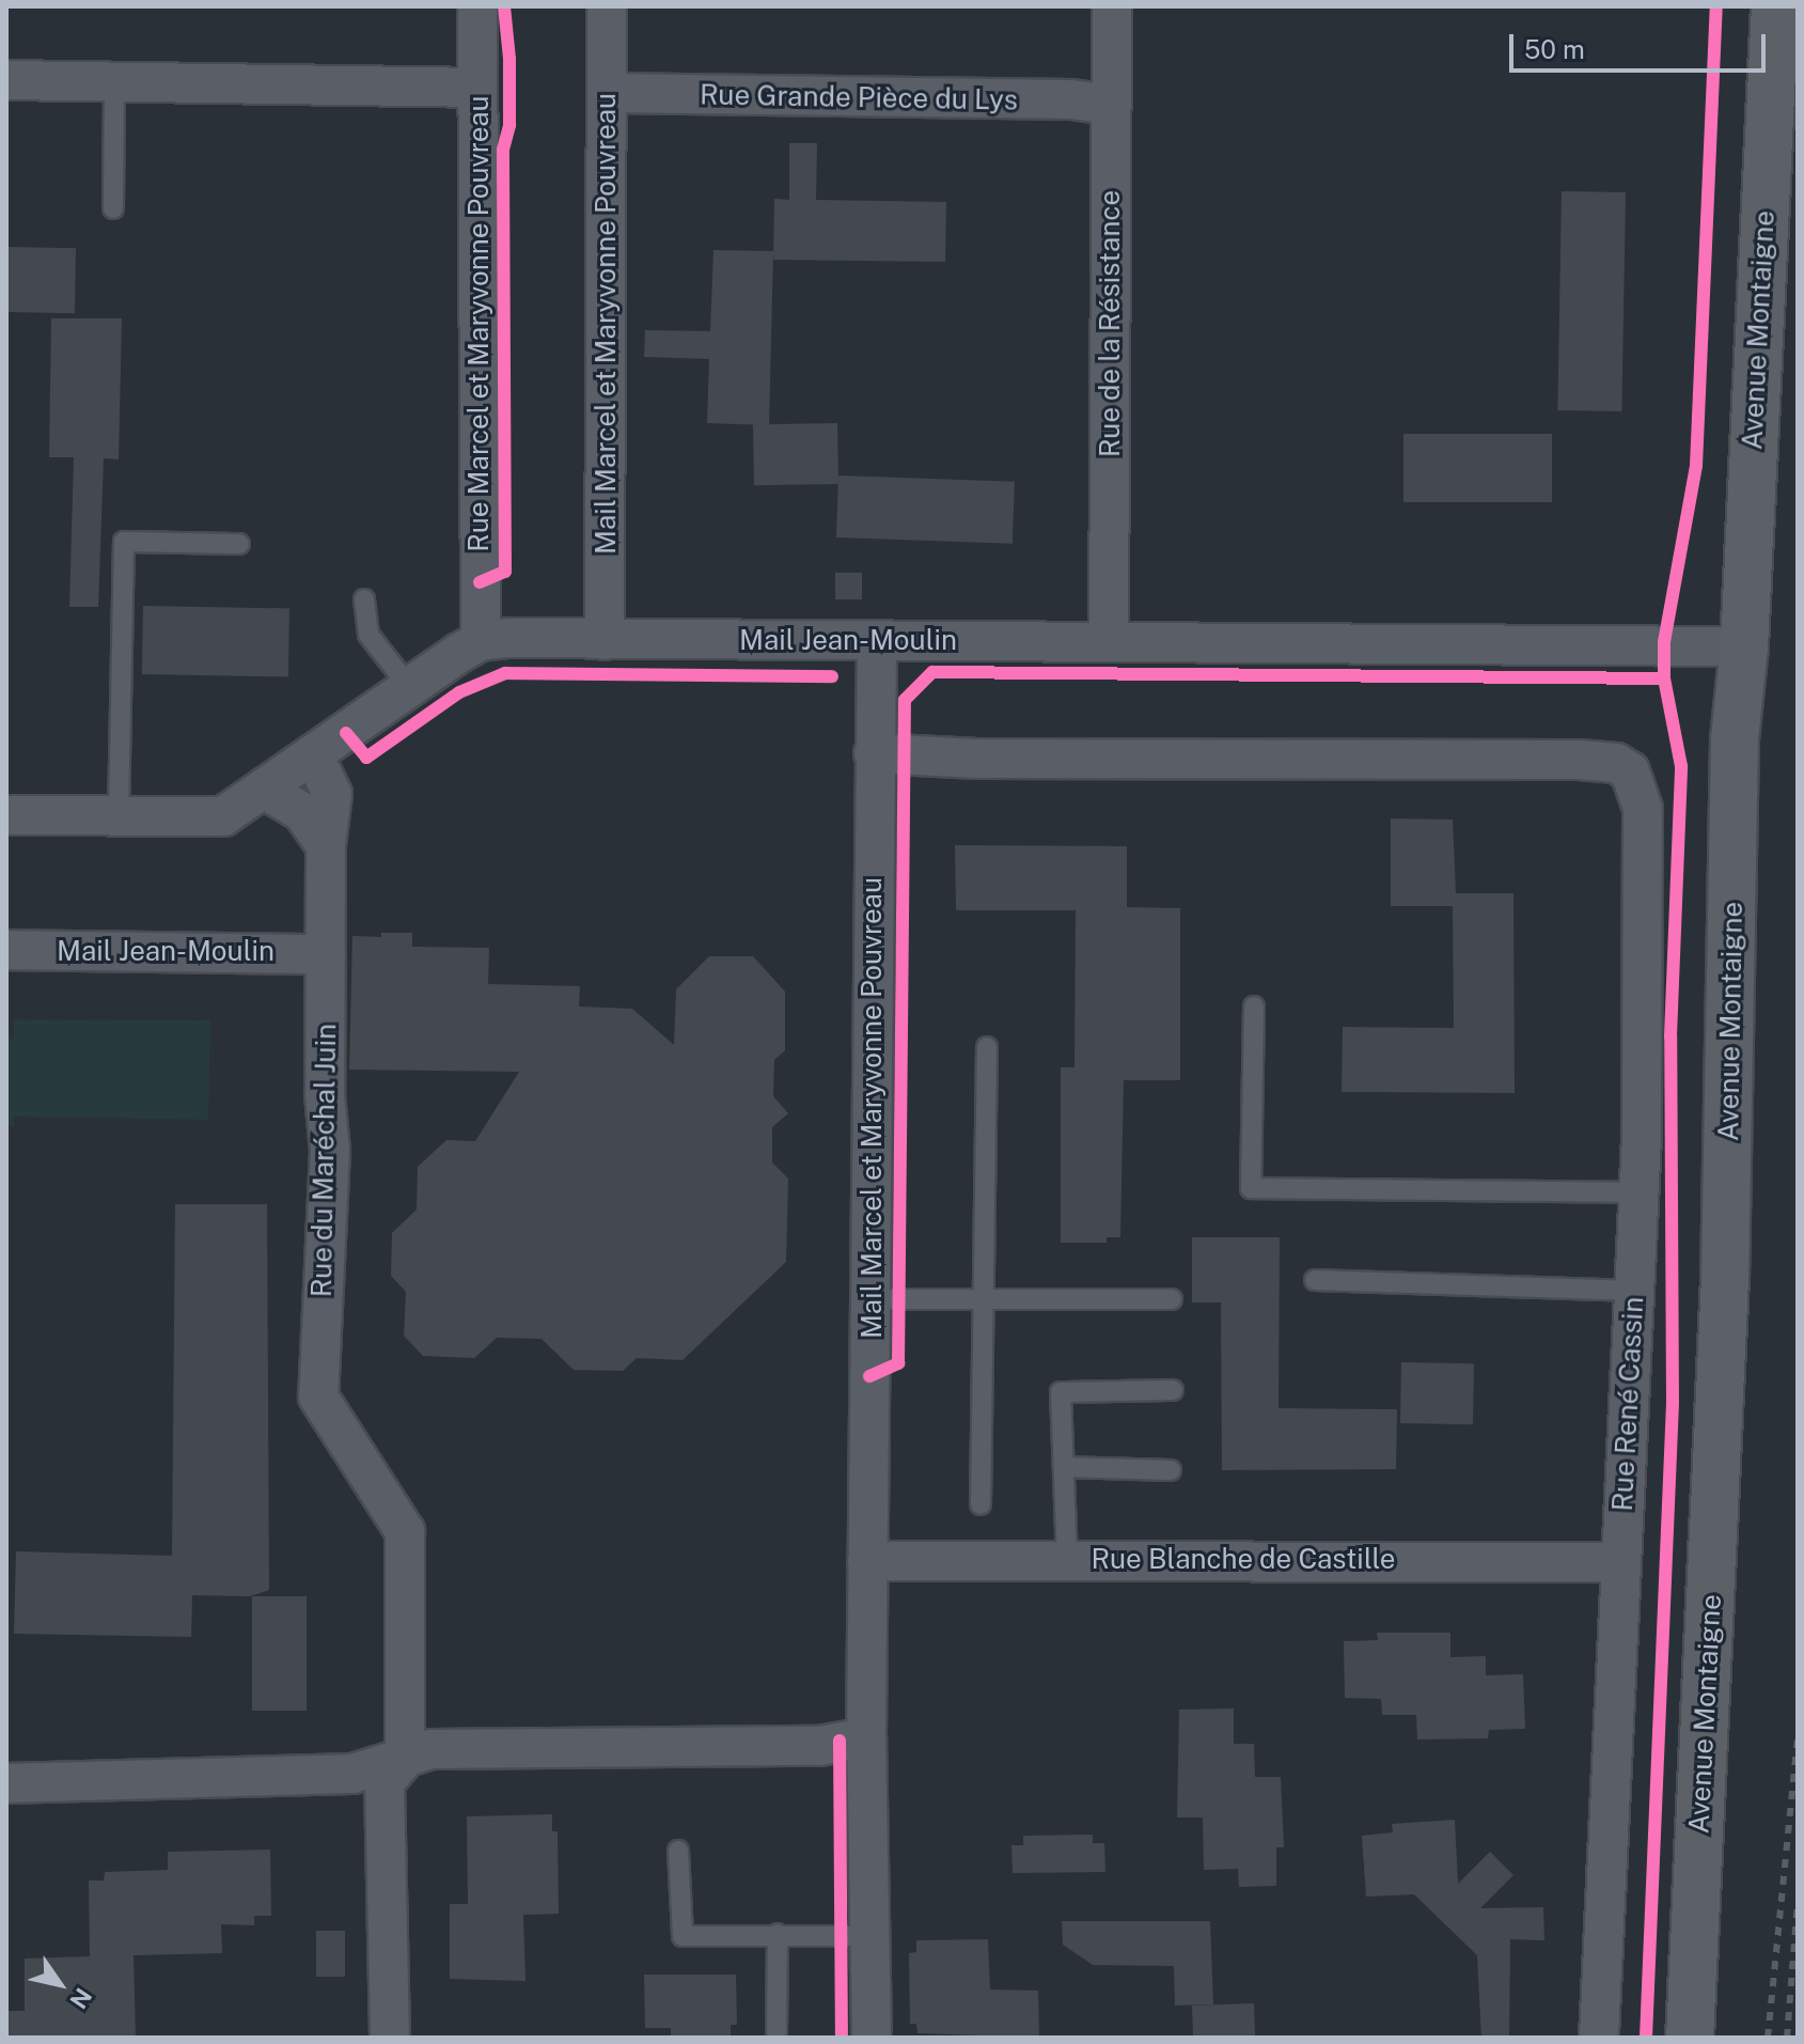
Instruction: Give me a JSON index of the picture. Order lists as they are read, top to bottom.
{
  "streets": {
    "main road": ["Avenue Montaigne"],
    "street": [
      "Rue Grande Pièce du Lys",
      "Rue Marcel et Maryvonne Pouvreau",
      "Mail Marcel et Maryvonne Pouvreau",
      "Rue de la Résistance",
      "Mail Jean-Moulin",
      "Rue du Maréchal Juin",
      "Rue René Cassin",
      "Rue Blanche de Castille"
    ]
  },
  "crossings": [
    ["Rue Grande Pièce du Lys", "Mail Marcel et Maryvonne Pouvreau"],
    ["Rue Grande Pièce du Lys", "Rue de la Résistance"],
    ["Rue Marcel et Maryvonne Pouvreau", "Mail Jean-Moulin"],
    ["Mail Marcel et Maryvonne Pouvreau", "Mail Jean-Moulin"],
    ["Mail Marcel et Maryvonne Pouvreau", "Rue René Cassin"],
    ["Mail Marcel et Maryvonne Pouvreau", "Rue Blanche de Castille"],
    ["Rue de la Résistance", "Mail Jean-Moulin"],
    ["Avenue Montaigne", "Mail Jean-Moulin"],
    ["Mail Jean-Moulin", "Rue du Maréchal Juin"],
    ["Rue René Cassin", "Rue Blanche de Castille"]
  ],
  "scale_bar": "50 m",
  "north": "bottom right"
}
